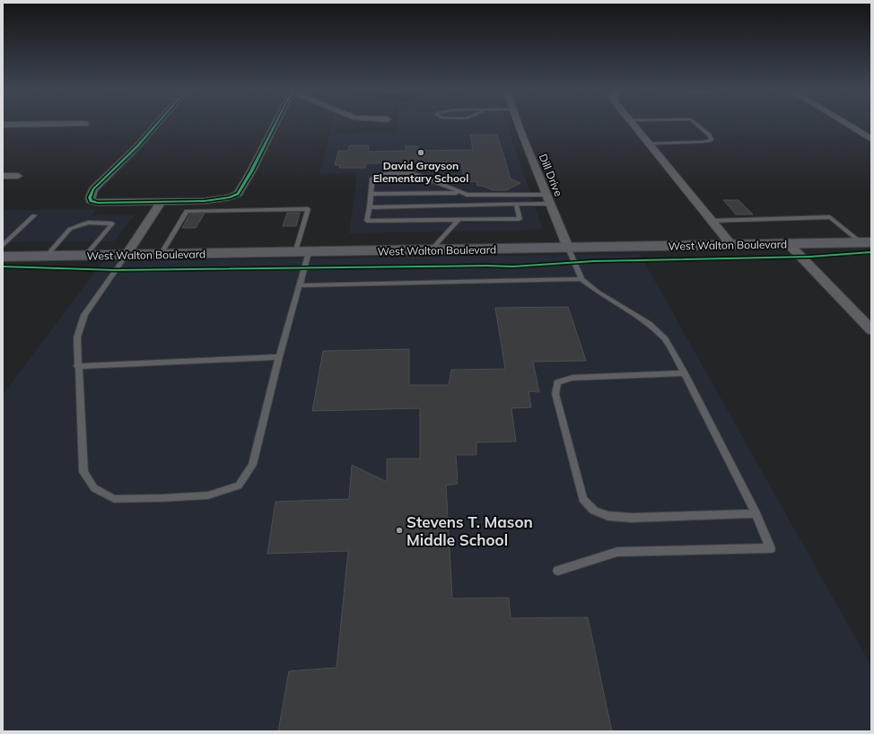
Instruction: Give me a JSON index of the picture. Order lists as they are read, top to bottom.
{
  "streets": {
    "main road": ["West Walton Boulevard"],
    "street": ["Dill Drive"]
  },
  "crossings": [
    ["Dill Drive", "West Walton Boulevard"]
  ],
  "places": ["David Grayson Elementary School", "Stevens T. Mason Middle School"]
}
